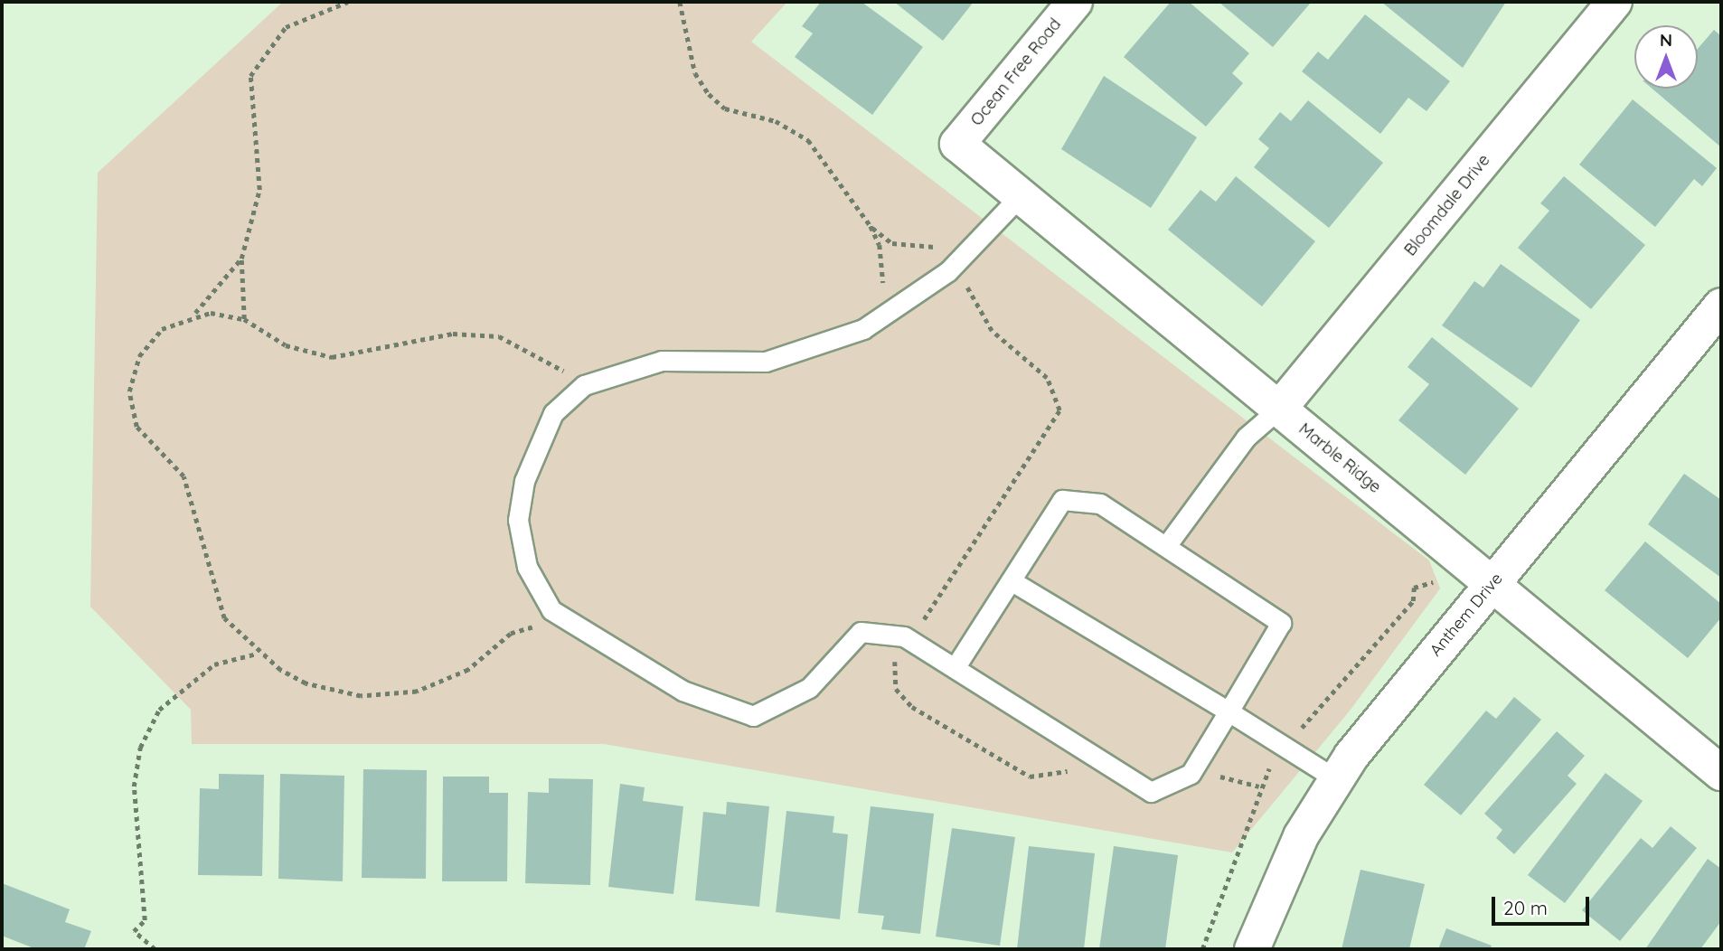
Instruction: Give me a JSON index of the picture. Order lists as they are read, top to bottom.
{
  "streets": {
    "street": [
      "Ocean Free Road",
      "Bloomdale Drive",
      "Marble Ridge",
      "Anthem Drive"
    ]
  },
  "crossings": [
    ["Ocean Free Road", "Marble Ridge"],
    ["Bloomdale Drive", "Marble Ridge"],
    ["Marble Ridge", "Anthem Drive"]
  ],
  "scale_bar": "20 m",
  "north": "top"
}
